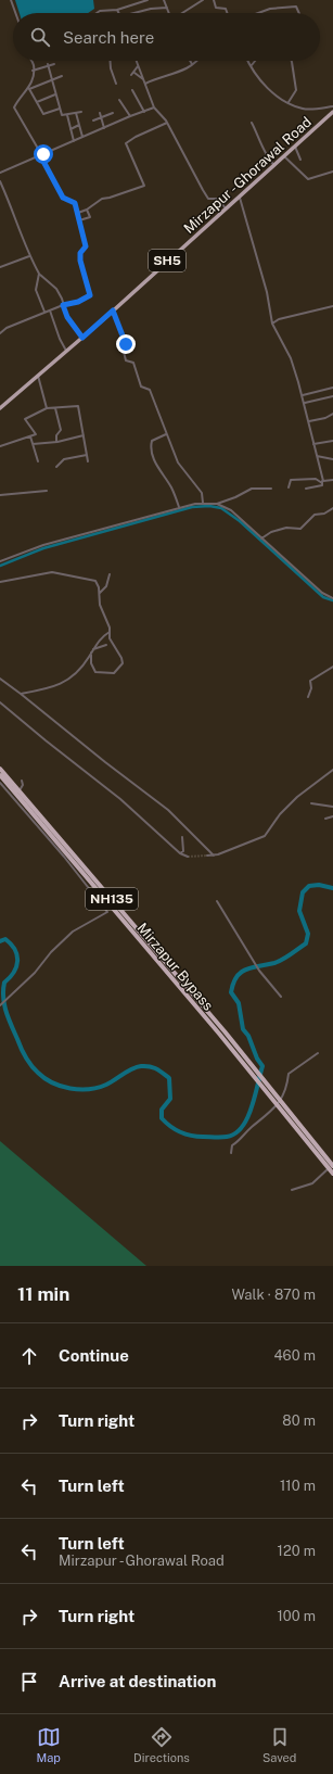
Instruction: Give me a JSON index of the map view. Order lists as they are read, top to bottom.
{
  "streets": {
    "highway": ["NH135", "Mirzapur Bypass"],
    "main road": ["Mirzapur - Ghorawal Road", "SH5"]
  },
  "page": {
    "search": "Search here",
    "heading": ["11 min", "Walk · 870 m"],
    "list": [
      ["Continue", "460 m"],
      ["Turn right", "80 m"],
      ["Turn left", "110 m"],
      ["Turn left", "Mirzapur - Ghorawal Road", "120 m"],
      ["Turn right", "100 m"],
      "Arrive at destination"
    ],
    "nav": ["Map", "Directions", "Saved"]
  }
}
